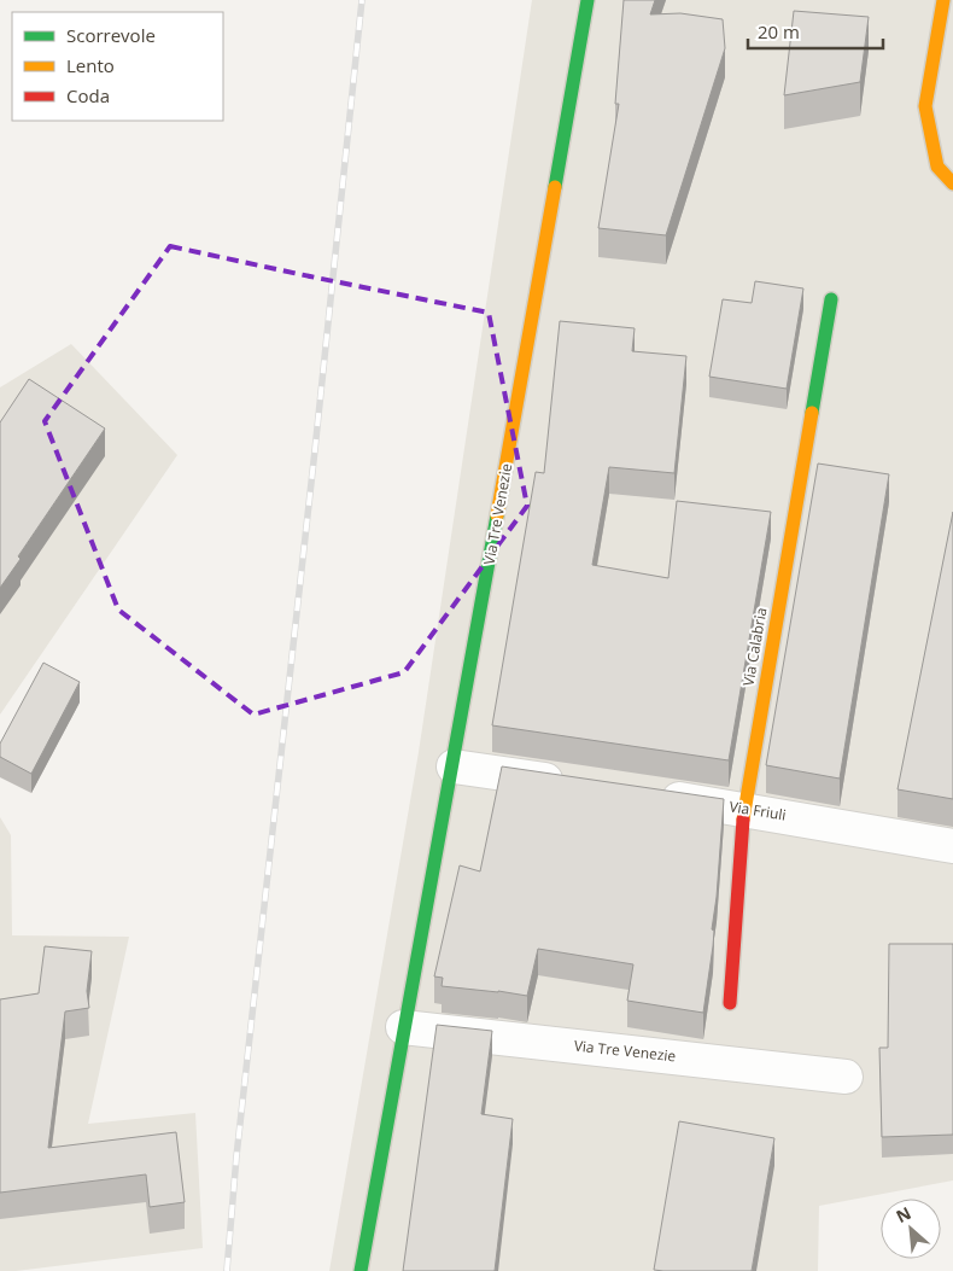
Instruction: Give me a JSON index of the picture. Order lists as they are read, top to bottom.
{
  "streets": {
    "main road": ["Via Tre Venezie", "Via Calabria"],
    "street": ["Via Friuli"]
  },
  "crossings": [
    ["Via Calabria", "Via Friuli"]
  ],
  "legend": ["Scorrevole", "Lento", "Coda"],
  "scale_bar": "20 m",
  "north": "top left"
}
